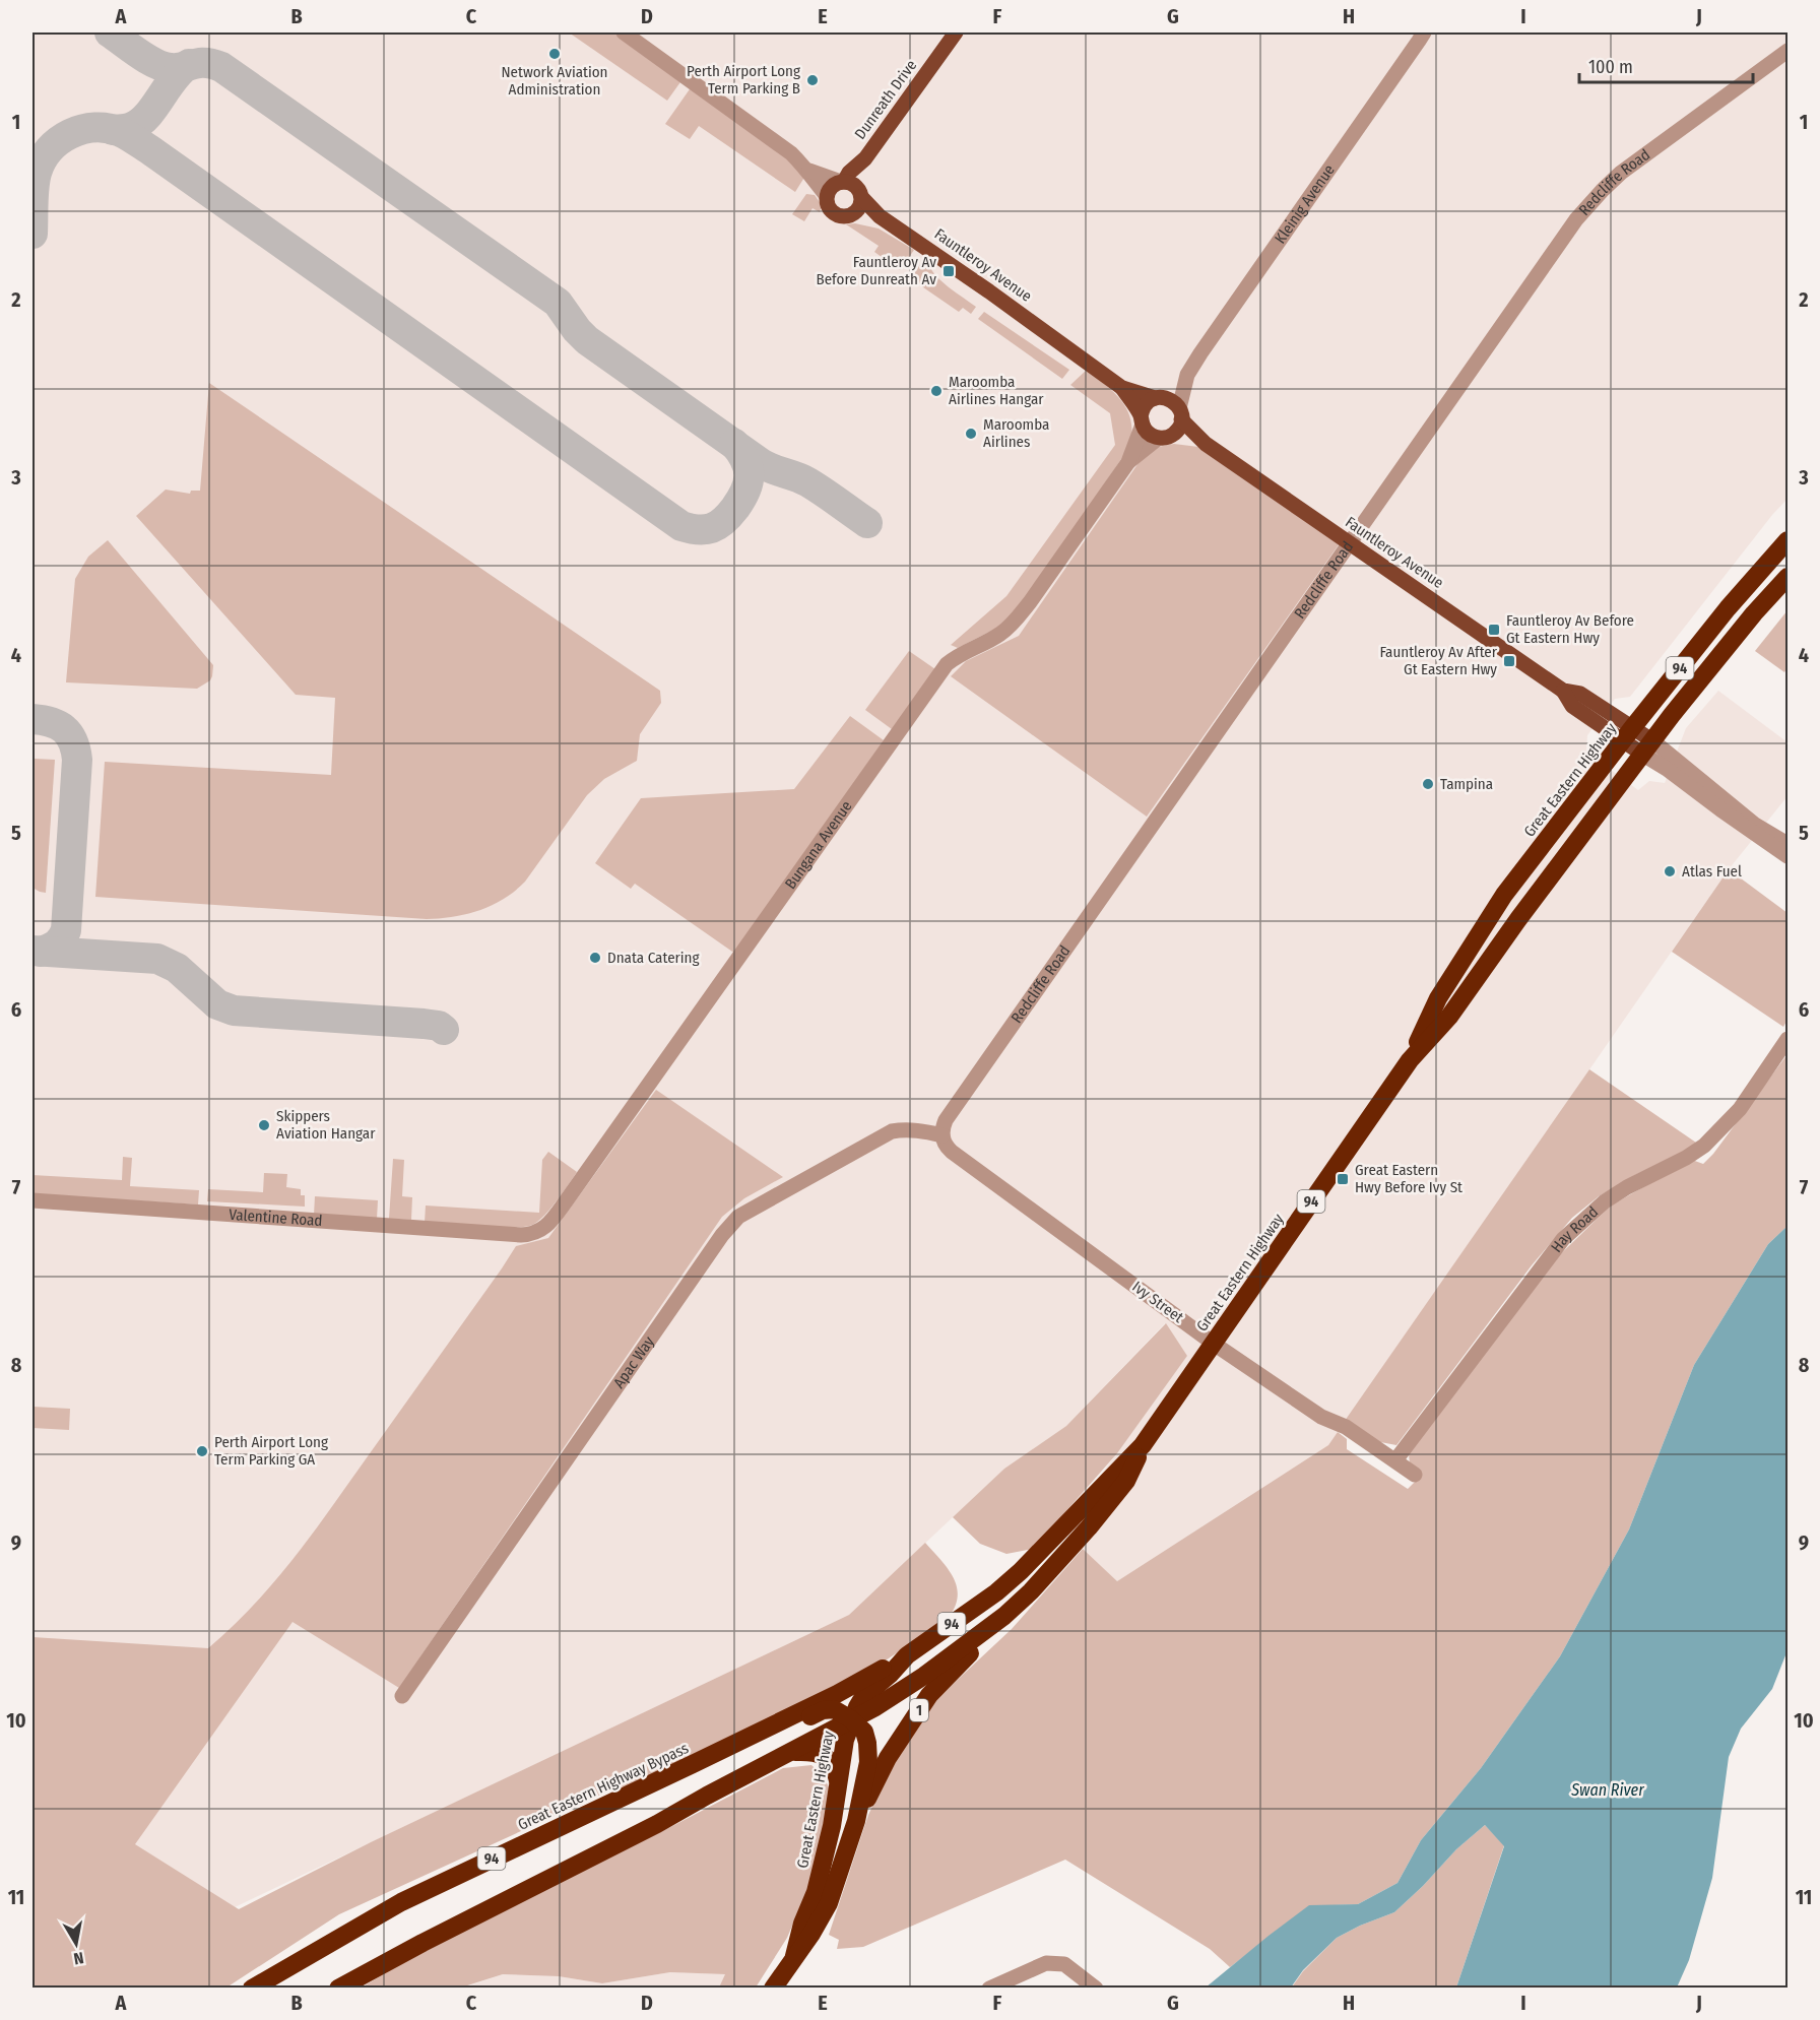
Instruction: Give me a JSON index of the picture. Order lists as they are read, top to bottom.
{
  "streets": {
    "highway": [
      "94",
      "Great Eastern Highway",
      "1",
      "Great Eastern Highway Bypass"
    ],
    "main road": ["Dunreath Drive", "Fauntleroy Avenue"],
    "street": [
      "Redcliffe Road",
      "Kleinig Avenue",
      "Bungana Avenue",
      "Valentine Road",
      "Hay Road",
      "Ivy Street",
      "Apac Way"
    ]
  },
  "crossings": [
    ["Dunreath Drive", "Fauntleroy Avenue"],
    ["Redcliffe Road", "Fauntleroy Avenue"],
    ["Redcliffe Road", "Ivy Street"],
    ["Redcliffe Road", "Apac Way"],
    ["Kleinig Avenue", "Fauntleroy Avenue"],
    ["Kleinig Avenue", "Bungana Avenue"],
    ["Fauntleroy Avenue", "Great Eastern Highway"],
    ["Fauntleroy Avenue", "Bungana Avenue"],
    ["94", "Great Eastern Highway"],
    ["Great Eastern Highway", "Ivy Street"],
    ["Great Eastern Highway", "1"],
    ["Great Eastern Highway", "Great Eastern Highway Bypass"],
    ["Bungana Avenue", "Valentine Road"],
    ["Hay Road", "Ivy Street"],
    ["Ivy Street", "Apac Way"]
  ],
  "water": ["Swan River"],
  "places": {
    "other": [
      "Network Aviation Administration",
      "Perth Airport Long Term Parking B",
      "Maroomba Airlines Hangar",
      "Maroomba Airlines",
      "Tampina",
      "Atlas Fuel",
      "Dnata Catering",
      "Skippers Aviation Hangar",
      "Perth Airport Long Term Parking GA"
    ],
    "transit": [
      "Fauntleroy Av Before Dunreath Av",
      "Fauntleroy Av Before Gt Eastern Hwy",
      "Fauntleroy Av After Gt Eastern Hwy",
      "Great Eastern Hwy Before Ivy St"
    ]
  },
  "scale_bar": "100 m",
  "north": "bottom",
  "grid": {
    "columns": [
      "A",
      "B",
      "C",
      "D",
      "E",
      "F",
      "G",
      "H",
      "I",
      "J"
    ],
    "rows": [
      "1",
      "2",
      "3",
      "4",
      "5",
      "6",
      "7",
      "8",
      "9",
      "10",
      "11"
    ]
  }
}
